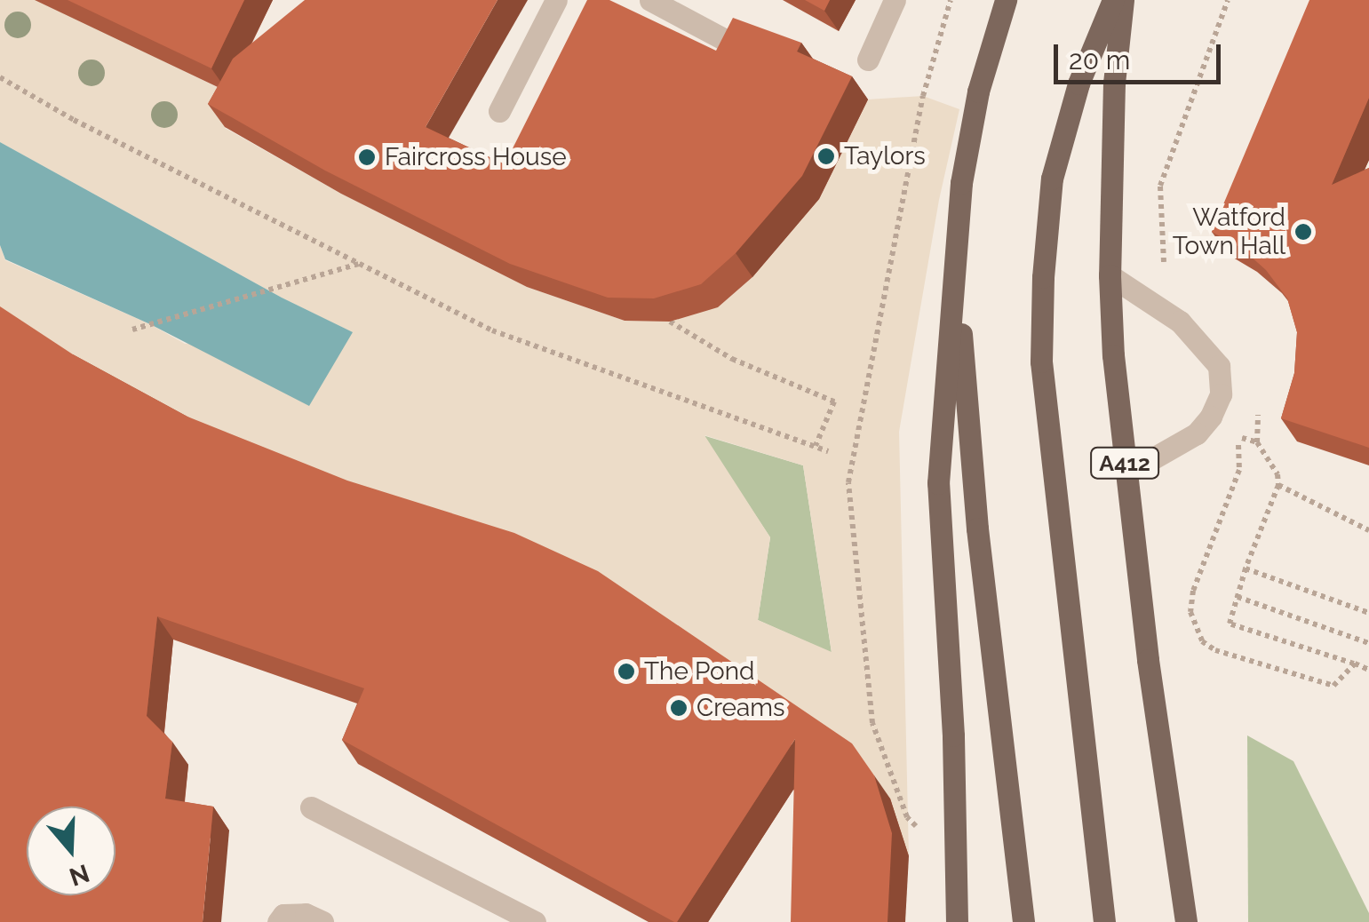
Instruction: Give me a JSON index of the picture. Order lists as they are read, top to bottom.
{
  "streets": {
    "main road": ["A412"]
  },
  "places": [
    "Taylors",
    "Faircross House",
    "Watford Town Hall",
    "The Pond",
    "Creams"
  ],
  "scale_bar": "20 m",
  "north": "bottom"
}
